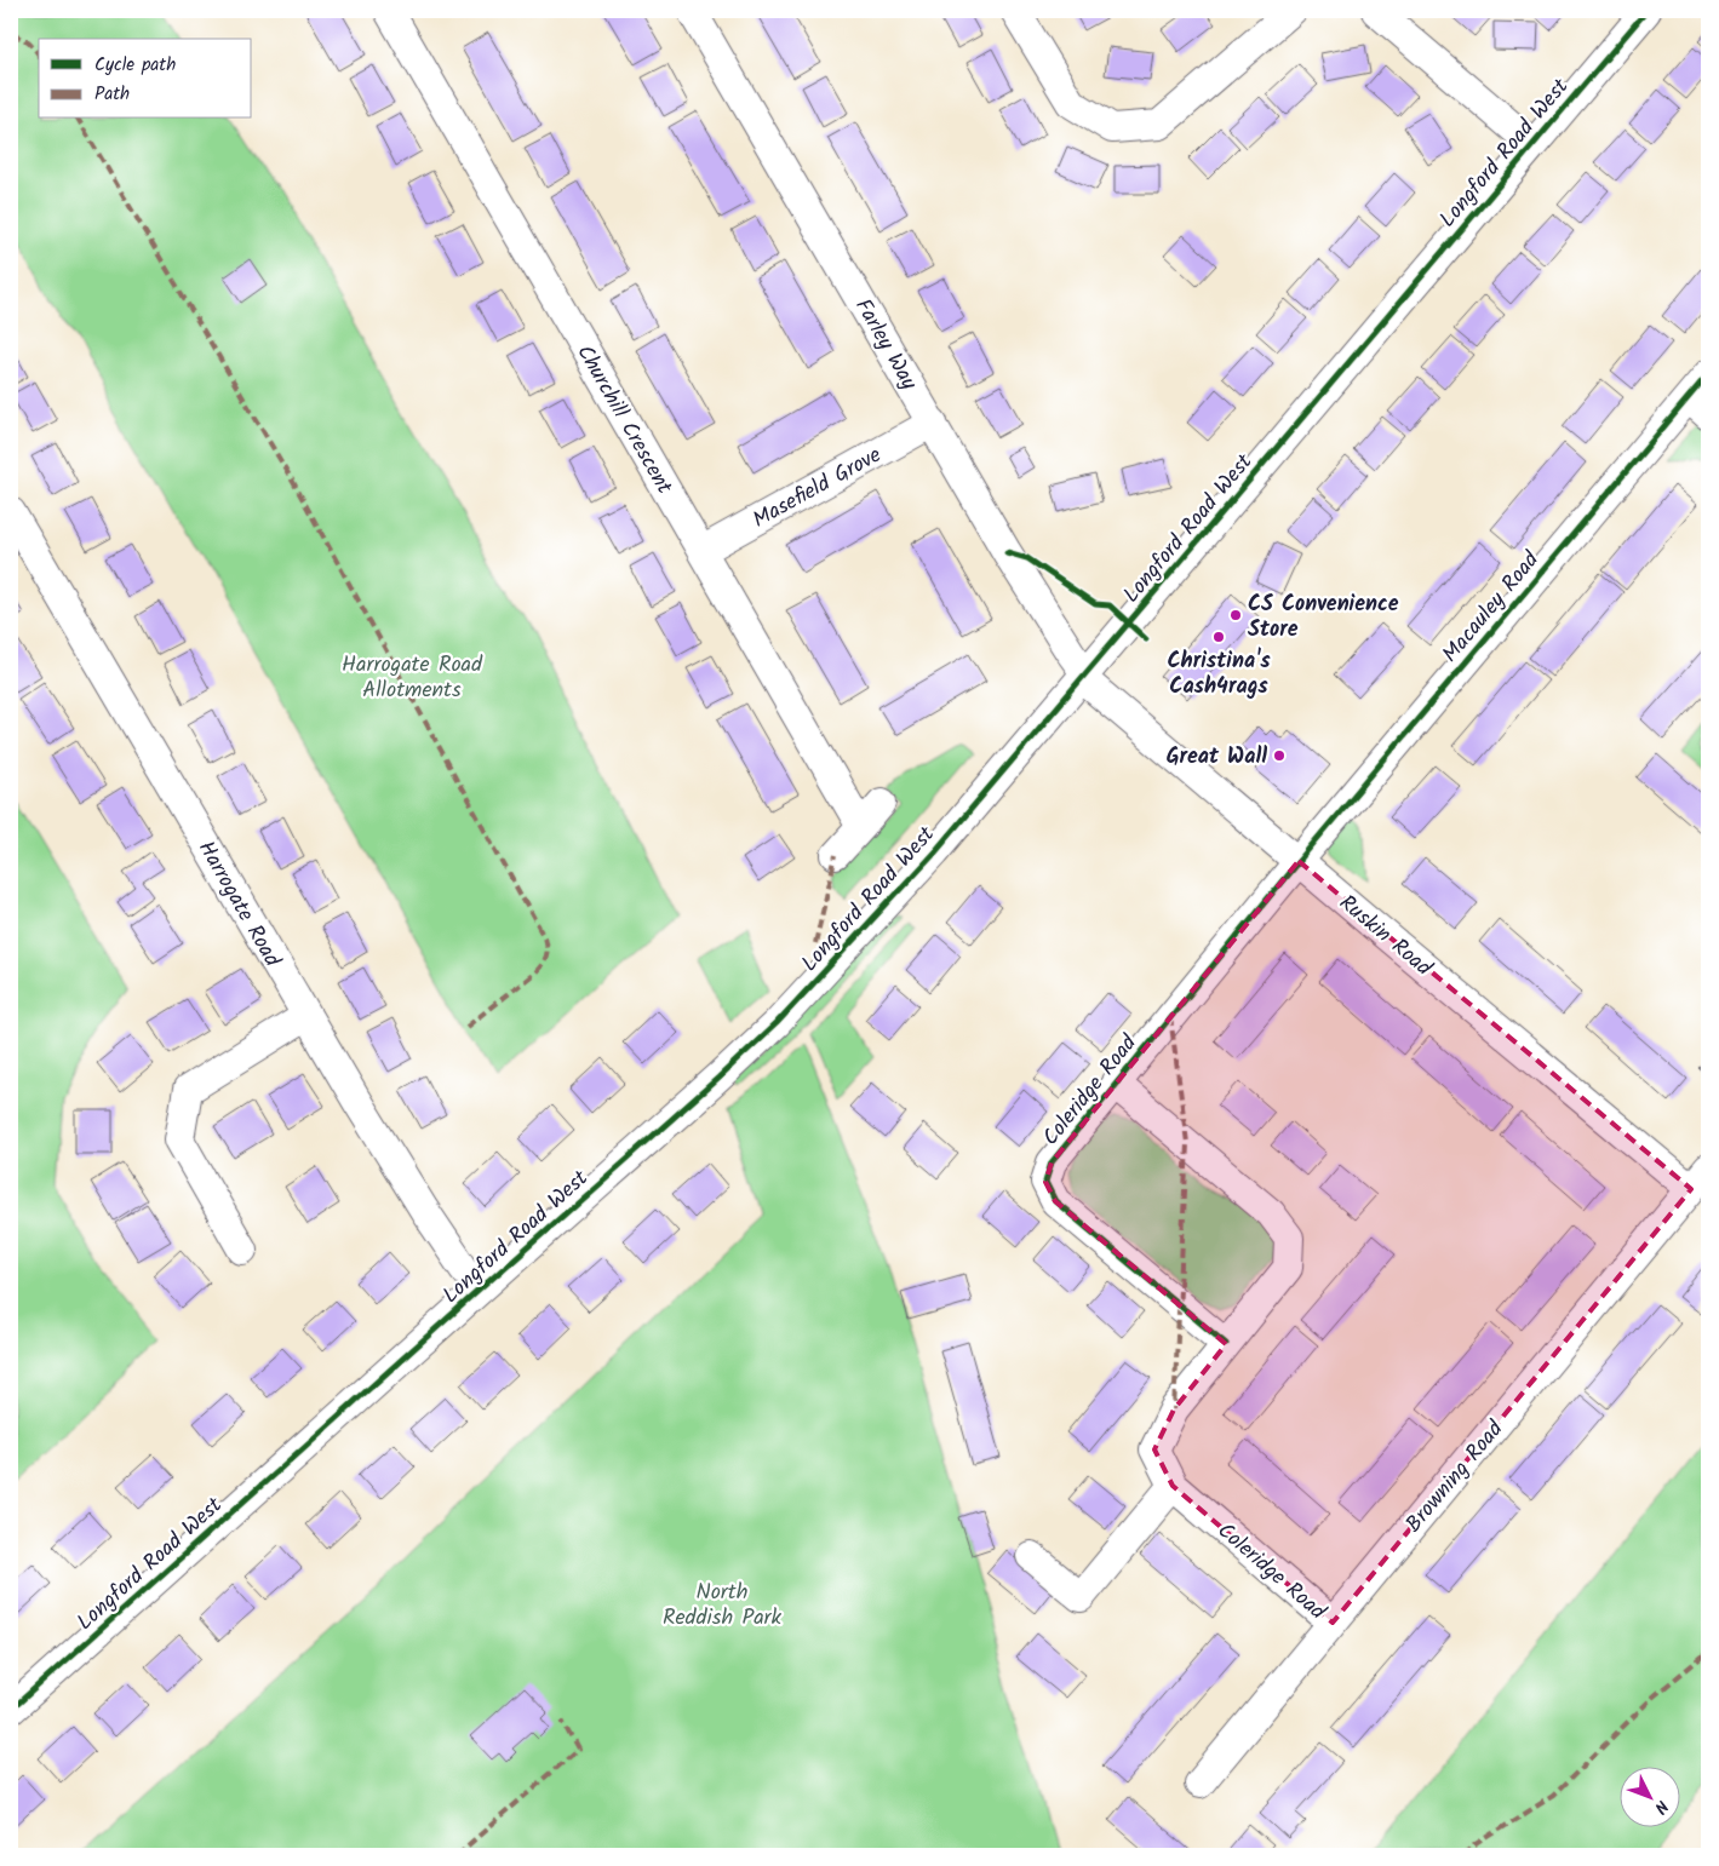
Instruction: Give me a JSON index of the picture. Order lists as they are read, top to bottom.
{
  "streets": {
    "street": [
      "Longford Road West",
      "Farley Way",
      "Churchill Crescent",
      "Masefield Grove",
      "Macauley Road",
      "Harrogate Road",
      "Ruskin Road",
      "Coleridge Road",
      "Browning Road"
    ]
  },
  "crossings": [
    ["Longford Road West", "Farley Way"],
    ["Longford Road West", "Harrogate Road"],
    ["Longford Road West", "Ruskin Road"],
    ["Farley Way", "Masefield Grove"],
    ["Farley Way", "Ruskin Road"],
    ["Churchill Crescent", "Masefield Grove"],
    ["Macauley Road", "Ruskin Road"],
    ["Macauley Road", "Coleridge Road"],
    ["Ruskin Road", "Coleridge Road"],
    ["Ruskin Road", "Browning Road"],
    ["Coleridge Road", "Browning Road"]
  ],
  "parks": ["Harrogate Road Allotments", "North Reddish Park"],
  "places": ["CS Convenience Store", "Christina's Cash4rags", "Great Wall"],
  "legend": ["Cycle path", "Path"],
  "north": "bottom right"
}
